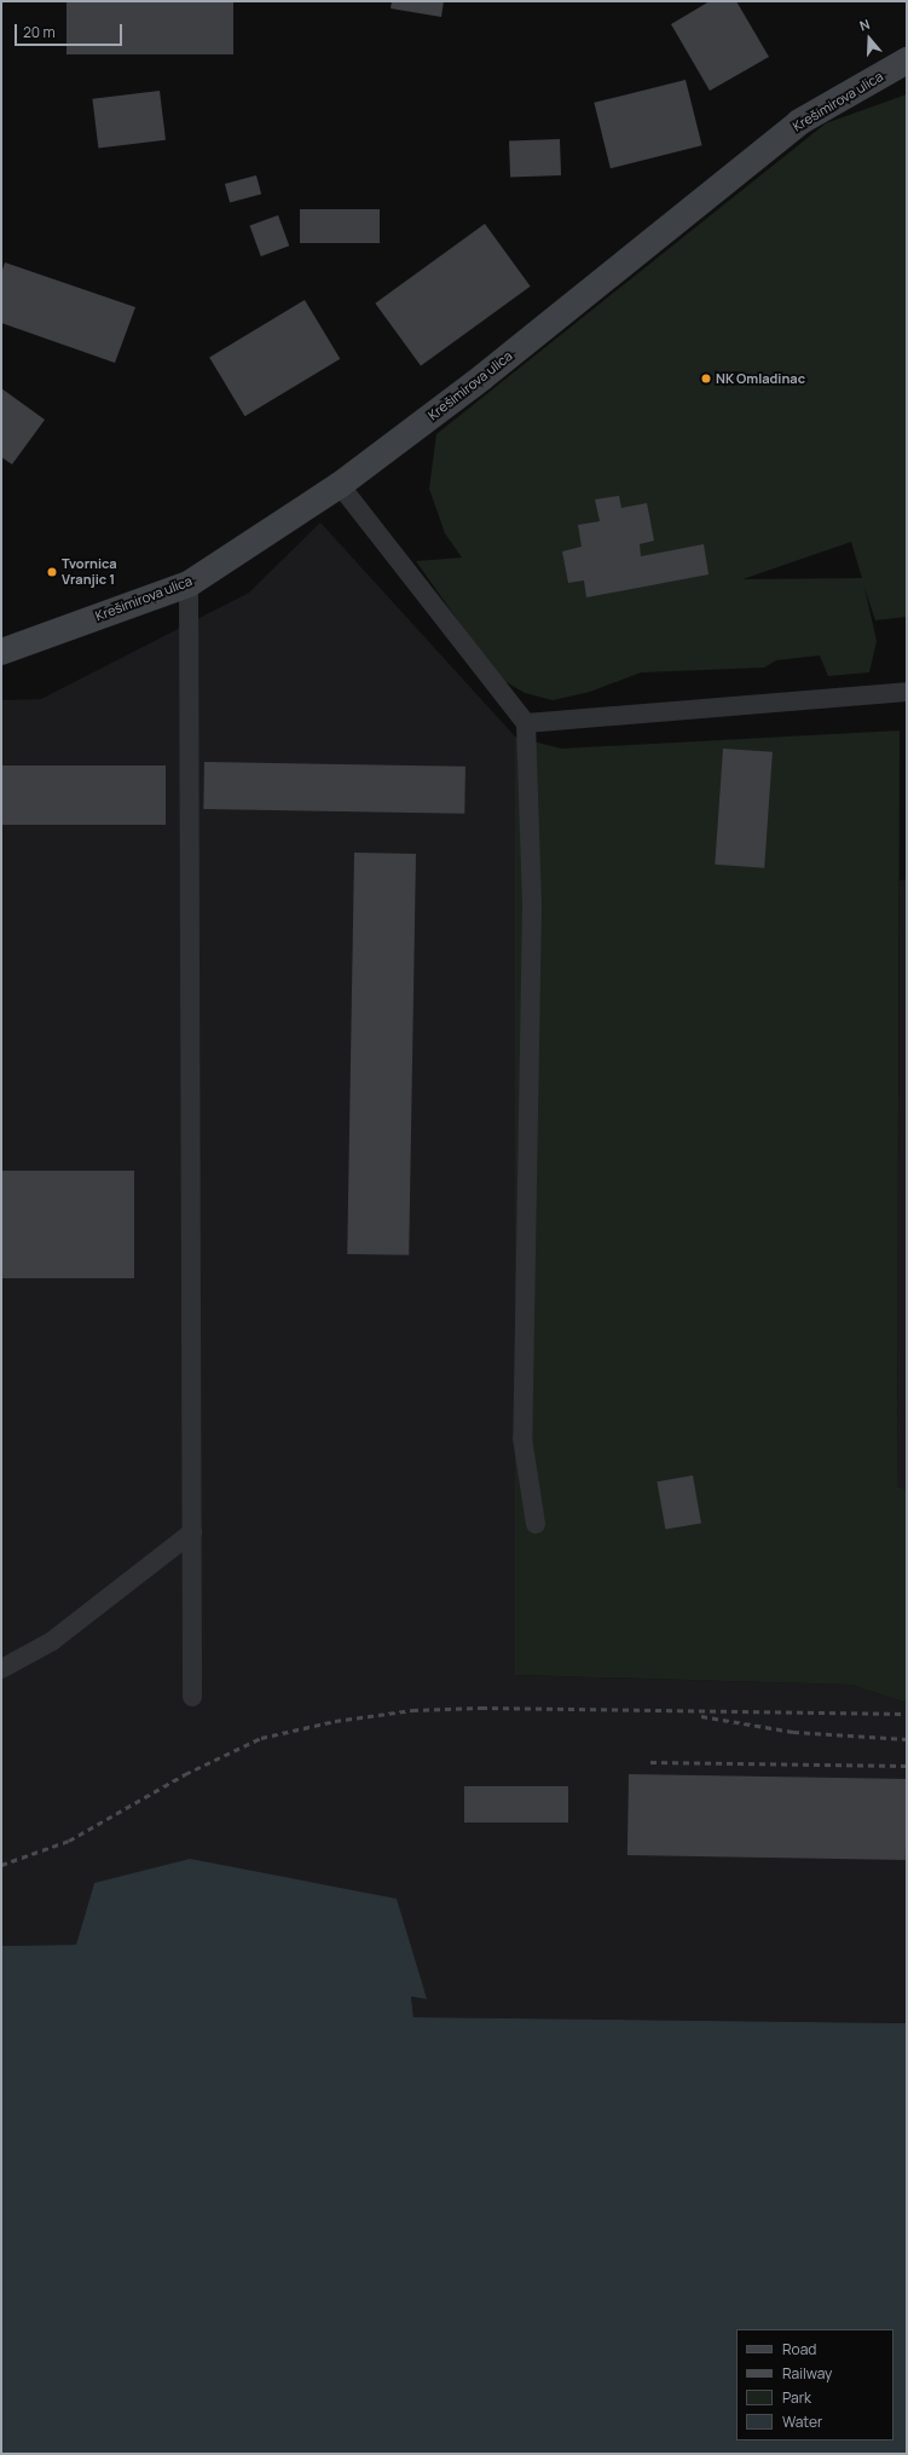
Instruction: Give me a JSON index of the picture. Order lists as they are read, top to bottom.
{
  "streets": {
    "main road": ["Krešimirova ulica"]
  },
  "places": ["NK Omladinac", "Tvornica Vranjic 1"],
  "legend": [
    "Road",
    "Railway",
    "Park",
    "Water"
  ],
  "scale_bar": "20 m",
  "north": "top"
}
